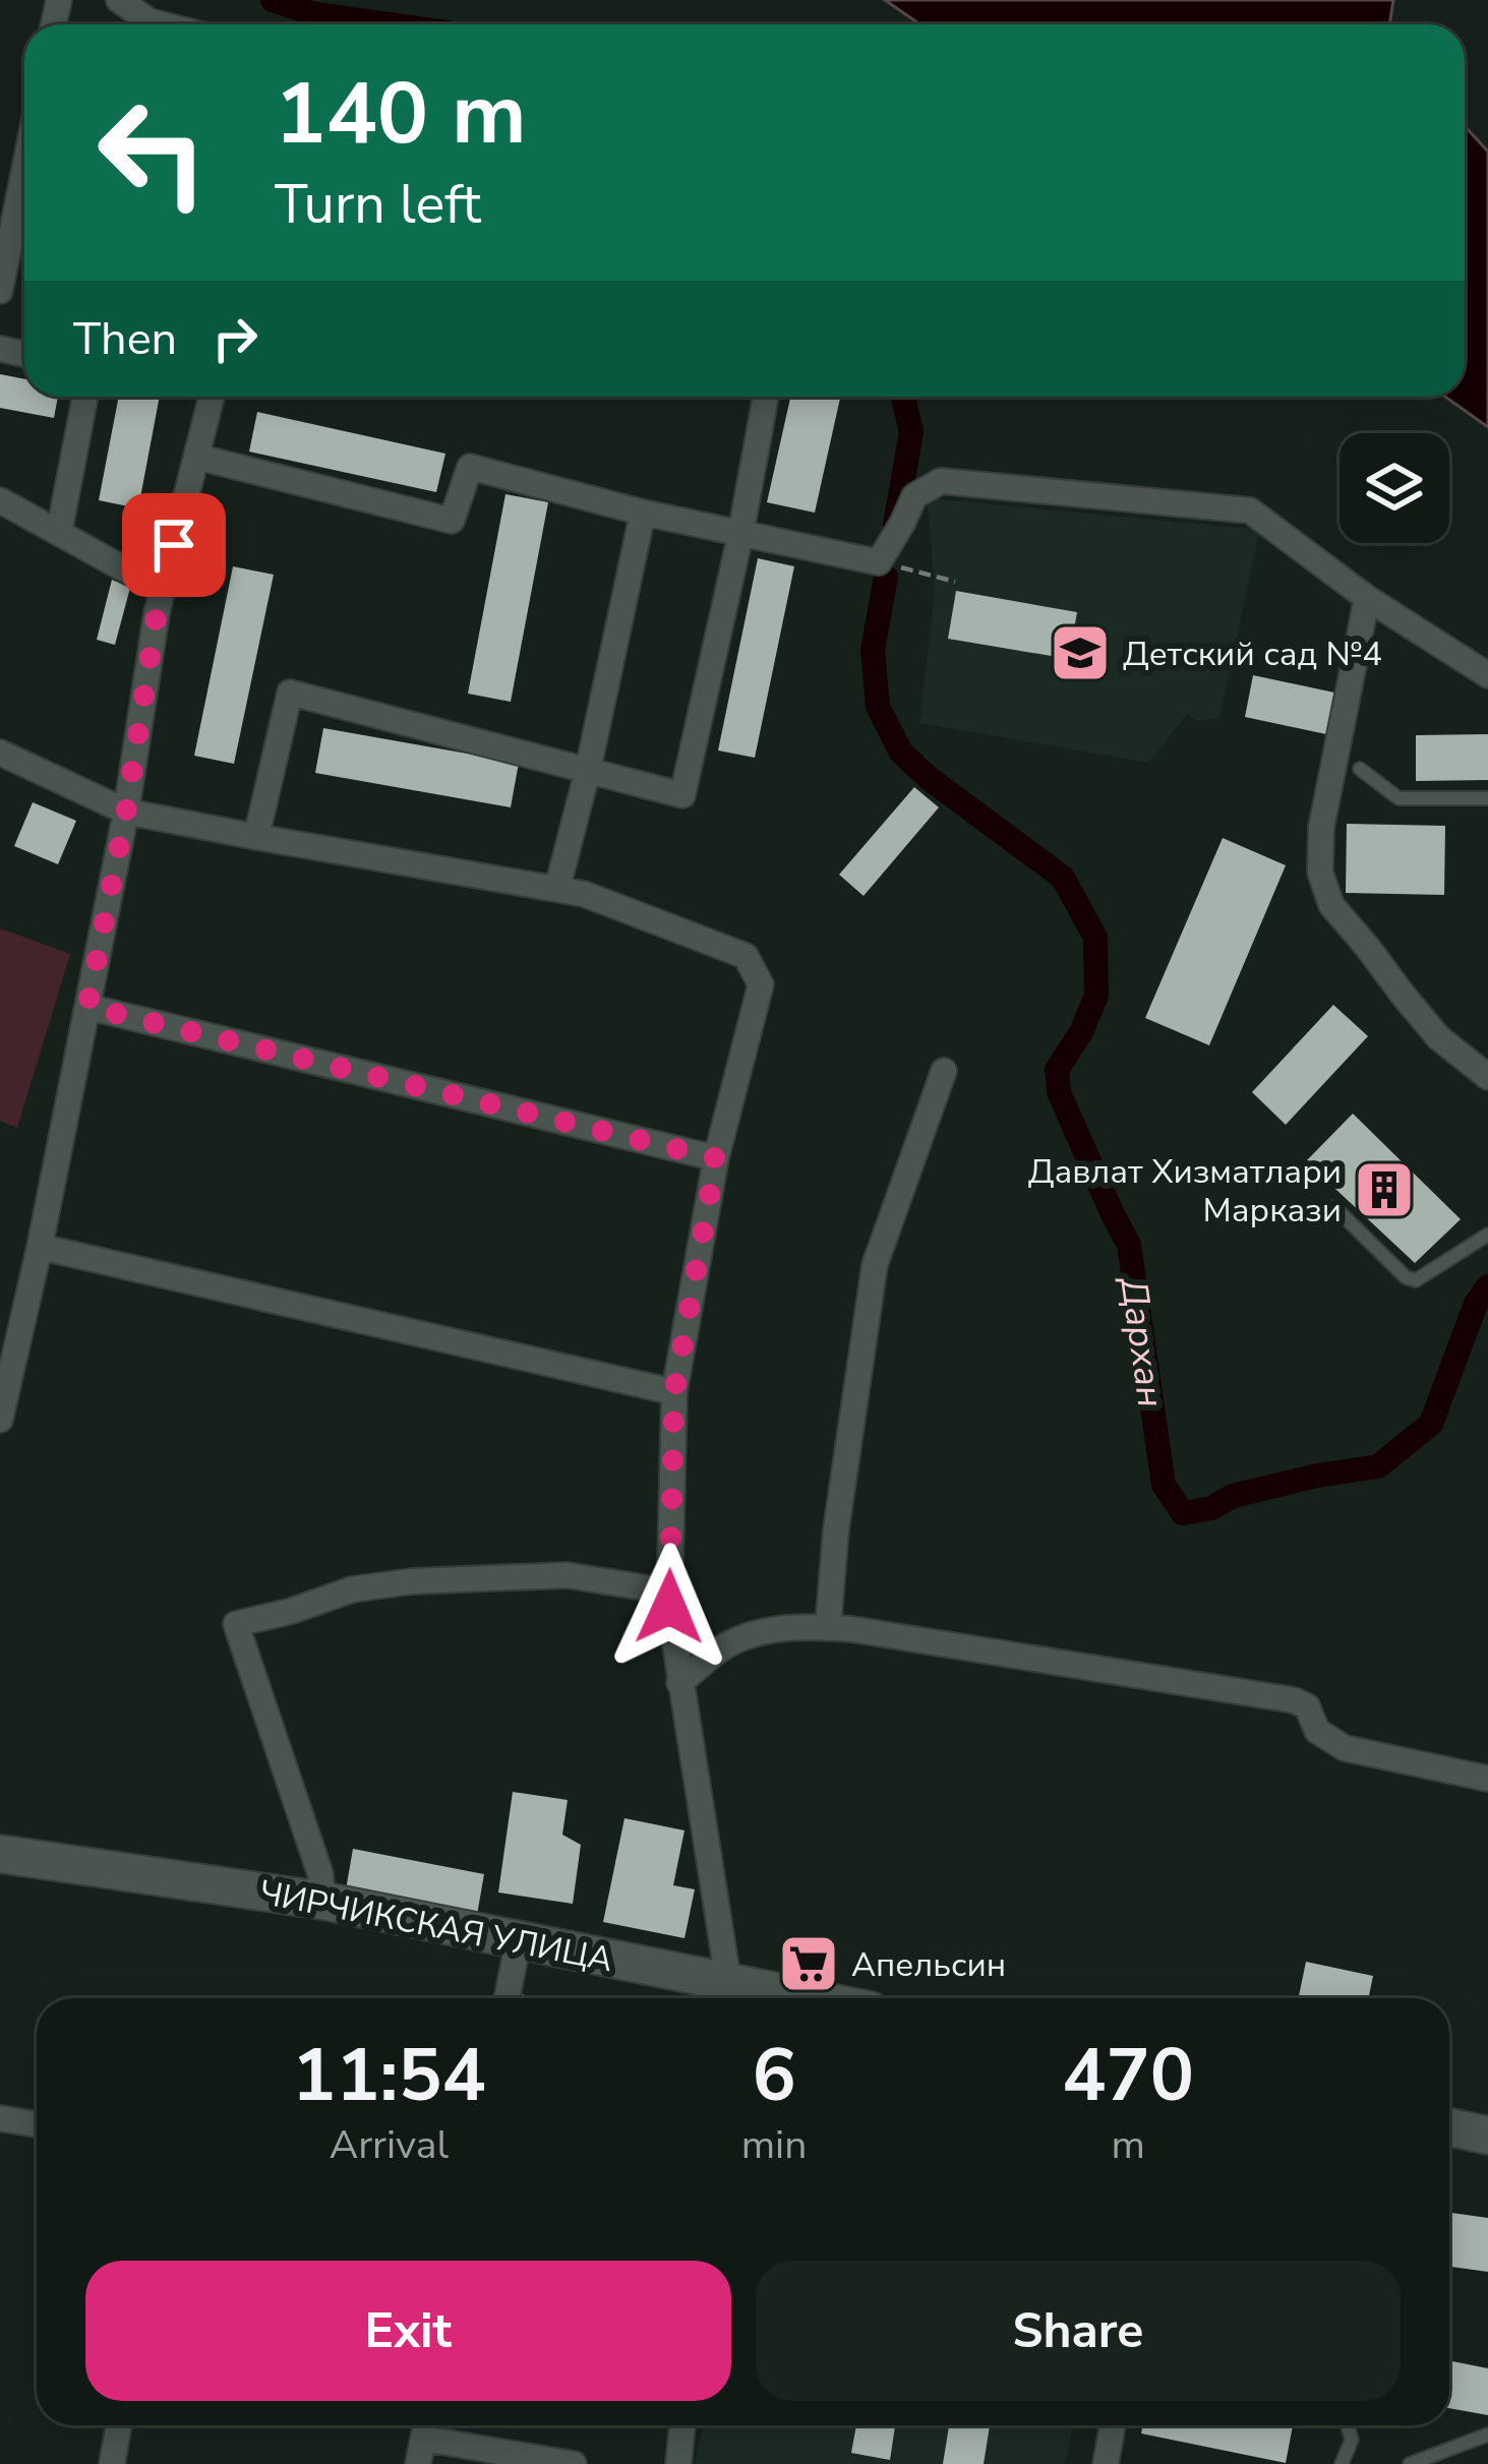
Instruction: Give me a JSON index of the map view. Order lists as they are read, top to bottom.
{
  "streets": {
    "main road": ["ЧИРЧИКСКАЯ УЛИЦА"]
  },
  "water": ["Дархан"],
  "places": {
    "school or university": ["Детский сад №4"],
    "building": ["Давлат Хизматлари Маркази"],
    "supermarket": ["Апельсин"]
  },
  "page": {
    "turn": ["140 m", "Turn left"],
    "then": "Then",
    "eta": [
      "11:54",
      "Arrival",
      "6",
      "min",
      "470",
      "m"
    ],
    "buttons": ["Exit", "Share"]
  }
}
